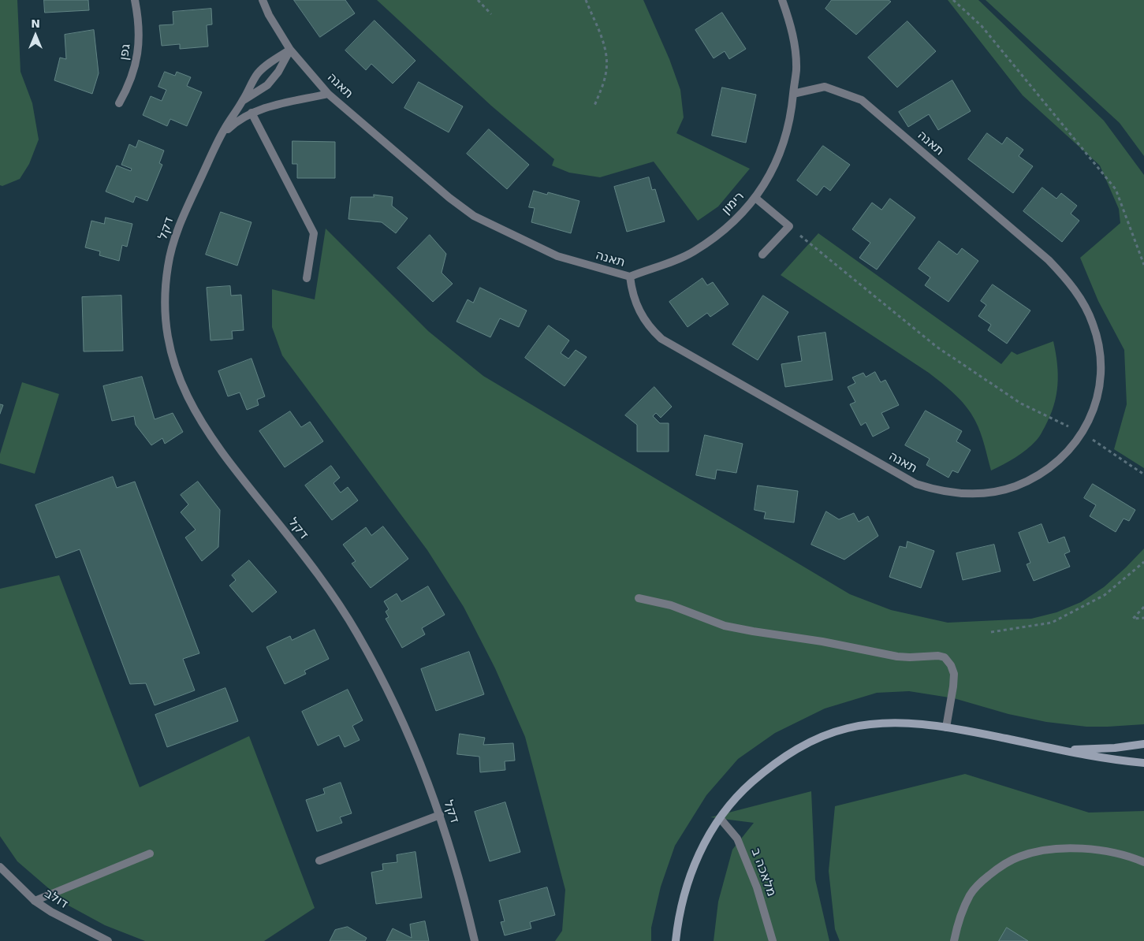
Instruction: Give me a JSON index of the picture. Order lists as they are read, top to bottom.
{
  "streets": {
    "street": [
      "גפן",
      "תאנה",
      "רימון",
      "דקל",
      "מלאכה ב",
      "דולב"
    ]
  },
  "crossings": [
    ["תאנה", "רימון"],
    ["תאנה", "דקל"]
  ],
  "north": "top"
}
